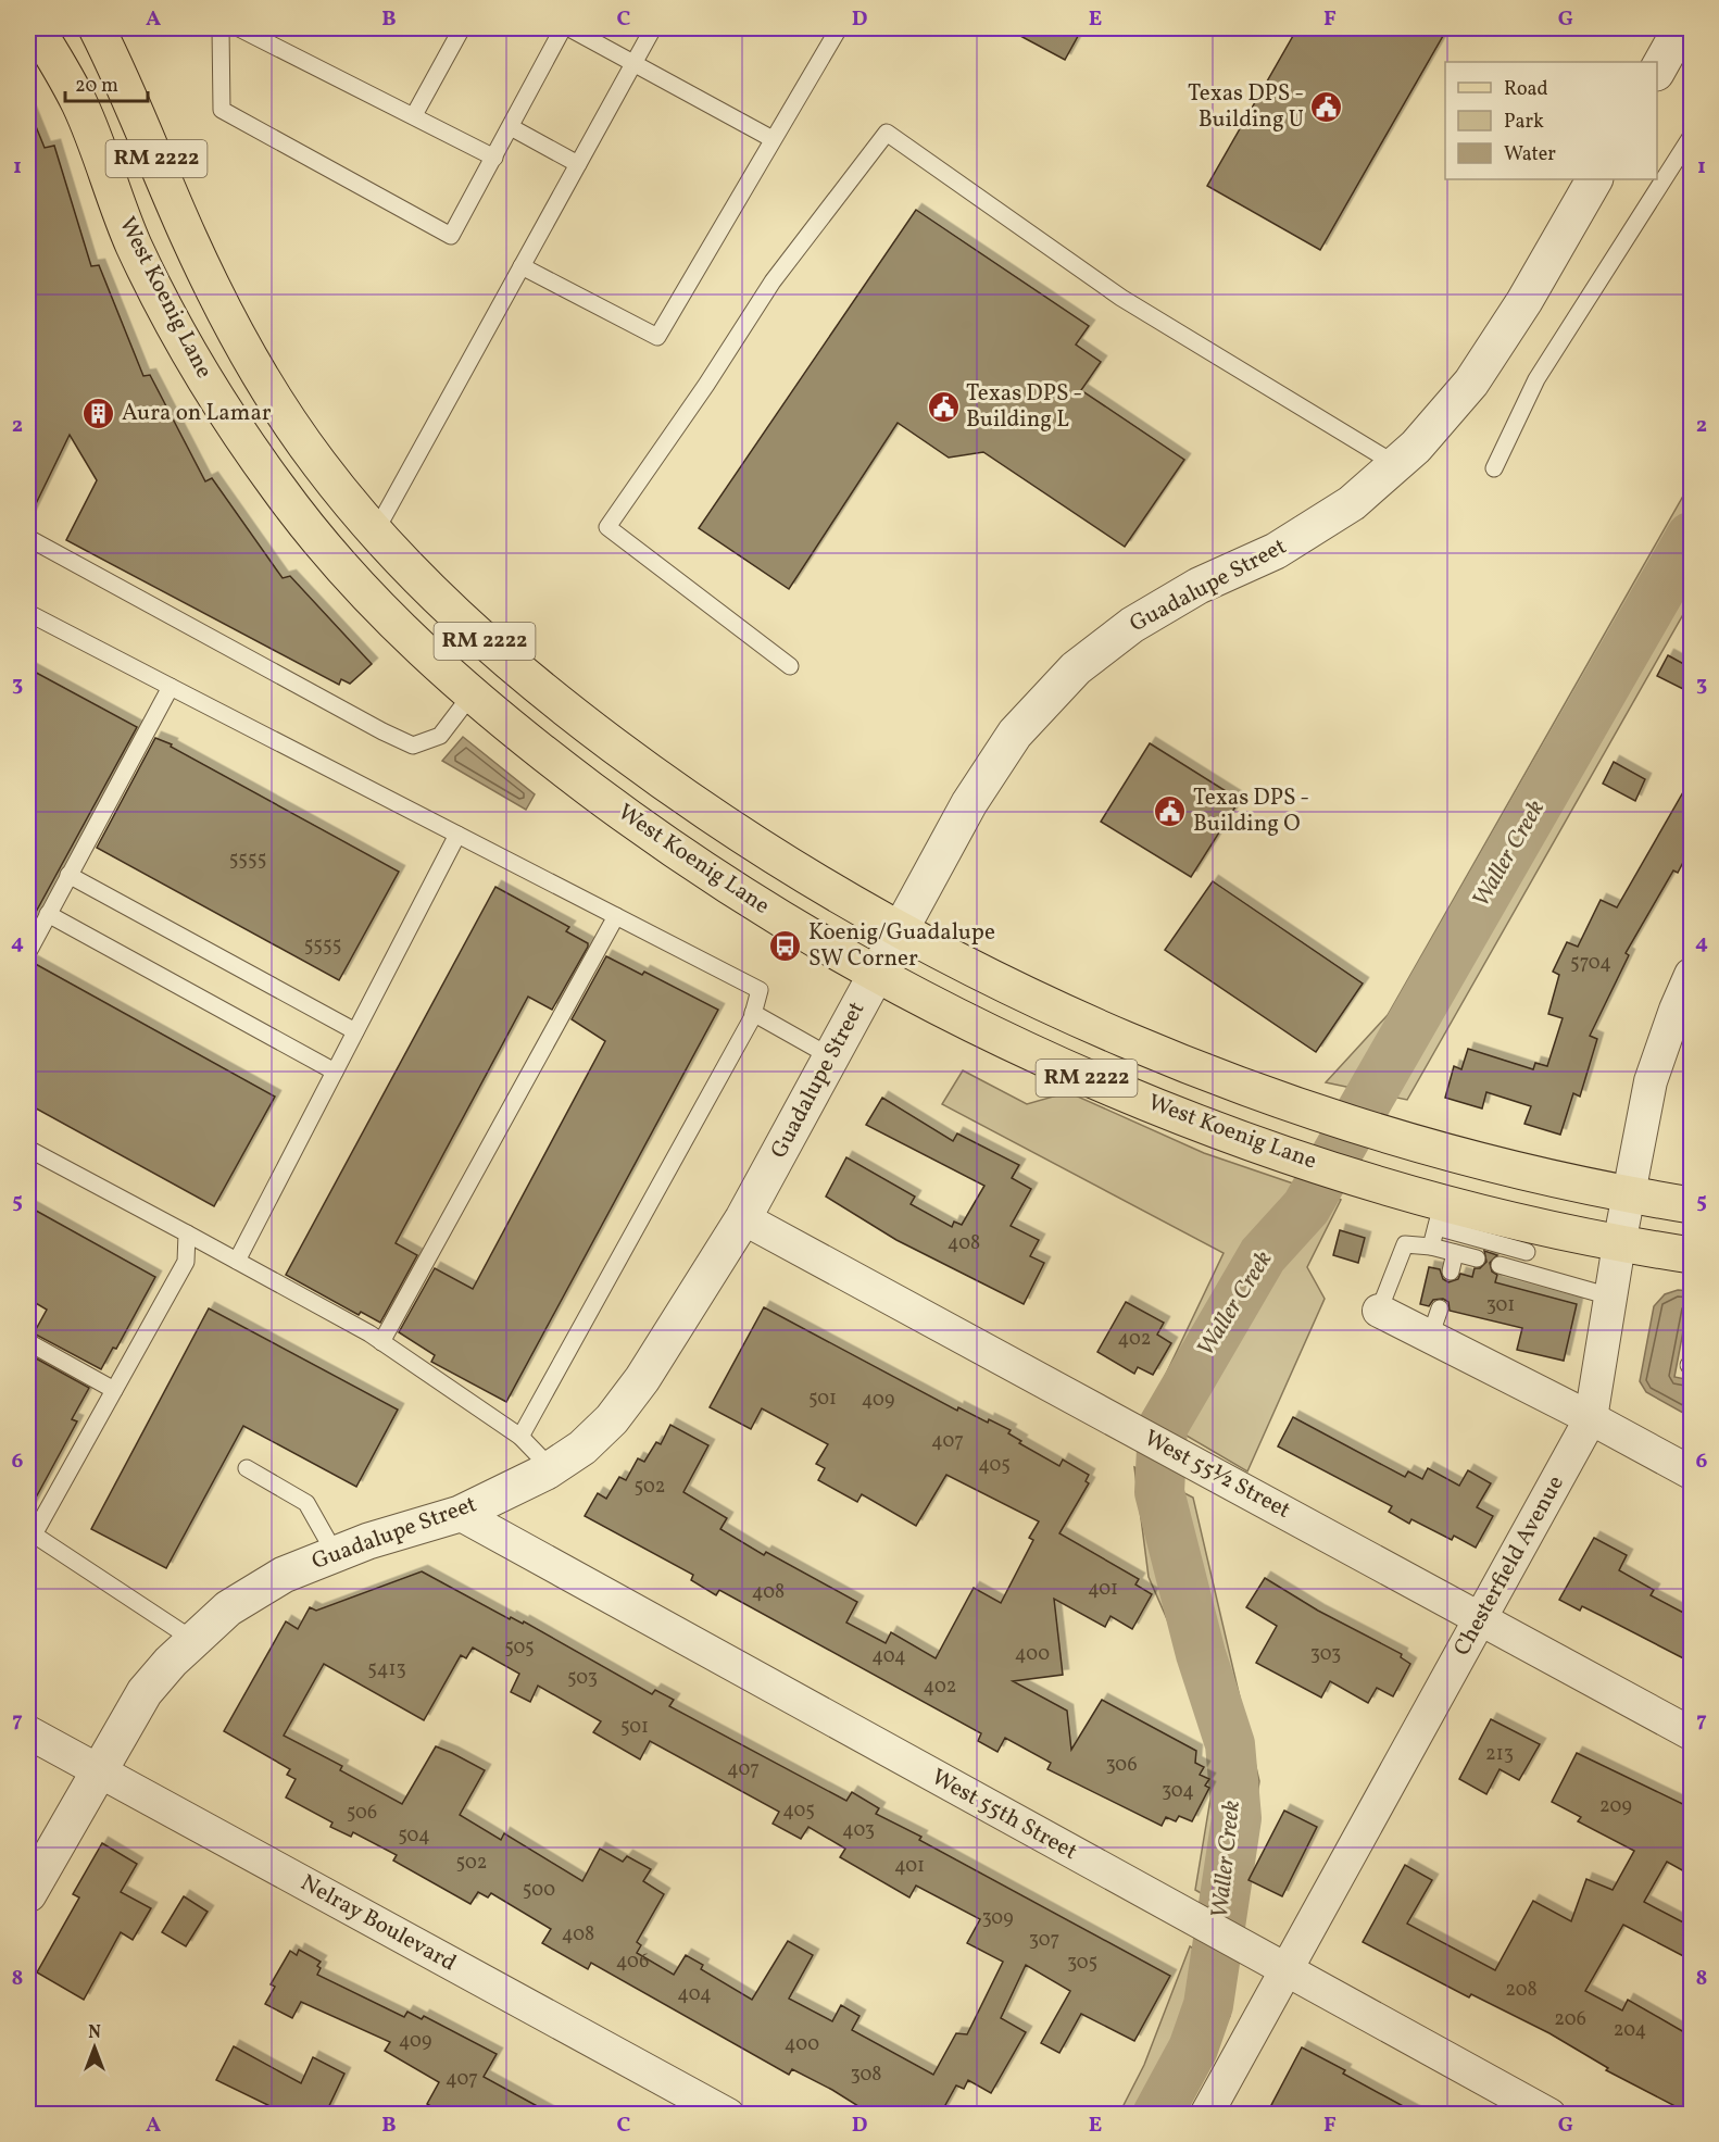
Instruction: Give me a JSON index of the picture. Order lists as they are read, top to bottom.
{
  "streets": {
    "main road": ["RM 2222", "West Koenig Lane"],
    "street": [
      "Guadalupe Street",
      "West 55½ Street",
      "Chesterfield Avenue",
      "West 55th Street",
      "Nelray Boulevard"
    ]
  },
  "crossings": [
    ["West Koenig Lane", "Guadalupe Street"],
    ["West Koenig Lane", "Chesterfield Avenue"],
    ["Guadalupe Street", "West 55½ Street"],
    ["Guadalupe Street", "West 55th Street"],
    ["Guadalupe Street", "Nelray Boulevard"],
    ["West 55½ Street", "Chesterfield Avenue"],
    ["Chesterfield Avenue", "West 55th Street"]
  ],
  "water": ["Waller Creek"],
  "places": {
    "public building": ["Texas DPS - Building U", "Texas DPS - Building L", "Texas DPS - Building O"],
    "building": ["Aura on Lamar"],
    "bus stop": ["Koenig/Guadalupe SW Corner"]
  },
  "house_numbers": [
    "5555",
    "5555",
    "5704",
    "408",
    "301",
    "402",
    "501",
    "409",
    "407",
    "405",
    "502",
    "401",
    "408",
    "505",
    "400",
    "303",
    "404",
    "5413",
    "503",
    "402",
    "501",
    "213",
    "306",
    "407",
    "304",
    "209",
    "405",
    "506",
    "403",
    "504",
    "502",
    "401",
    "500",
    "309",
    "408",
    "307",
    "406",
    "305",
    "208",
    "404",
    "206",
    "204",
    "409",
    "400",
    "308",
    "407"
  ],
  "legend": ["Road", "Park", "Water"],
  "scale_bar": "20 m",
  "north": "top",
  "grid": {
    "columns": [
      "A",
      "B",
      "C",
      "D",
      "E",
      "F",
      "G"
    ],
    "rows": [
      "1",
      "2",
      "3",
      "4",
      "5",
      "6",
      "7",
      "8"
    ]
  }
}
